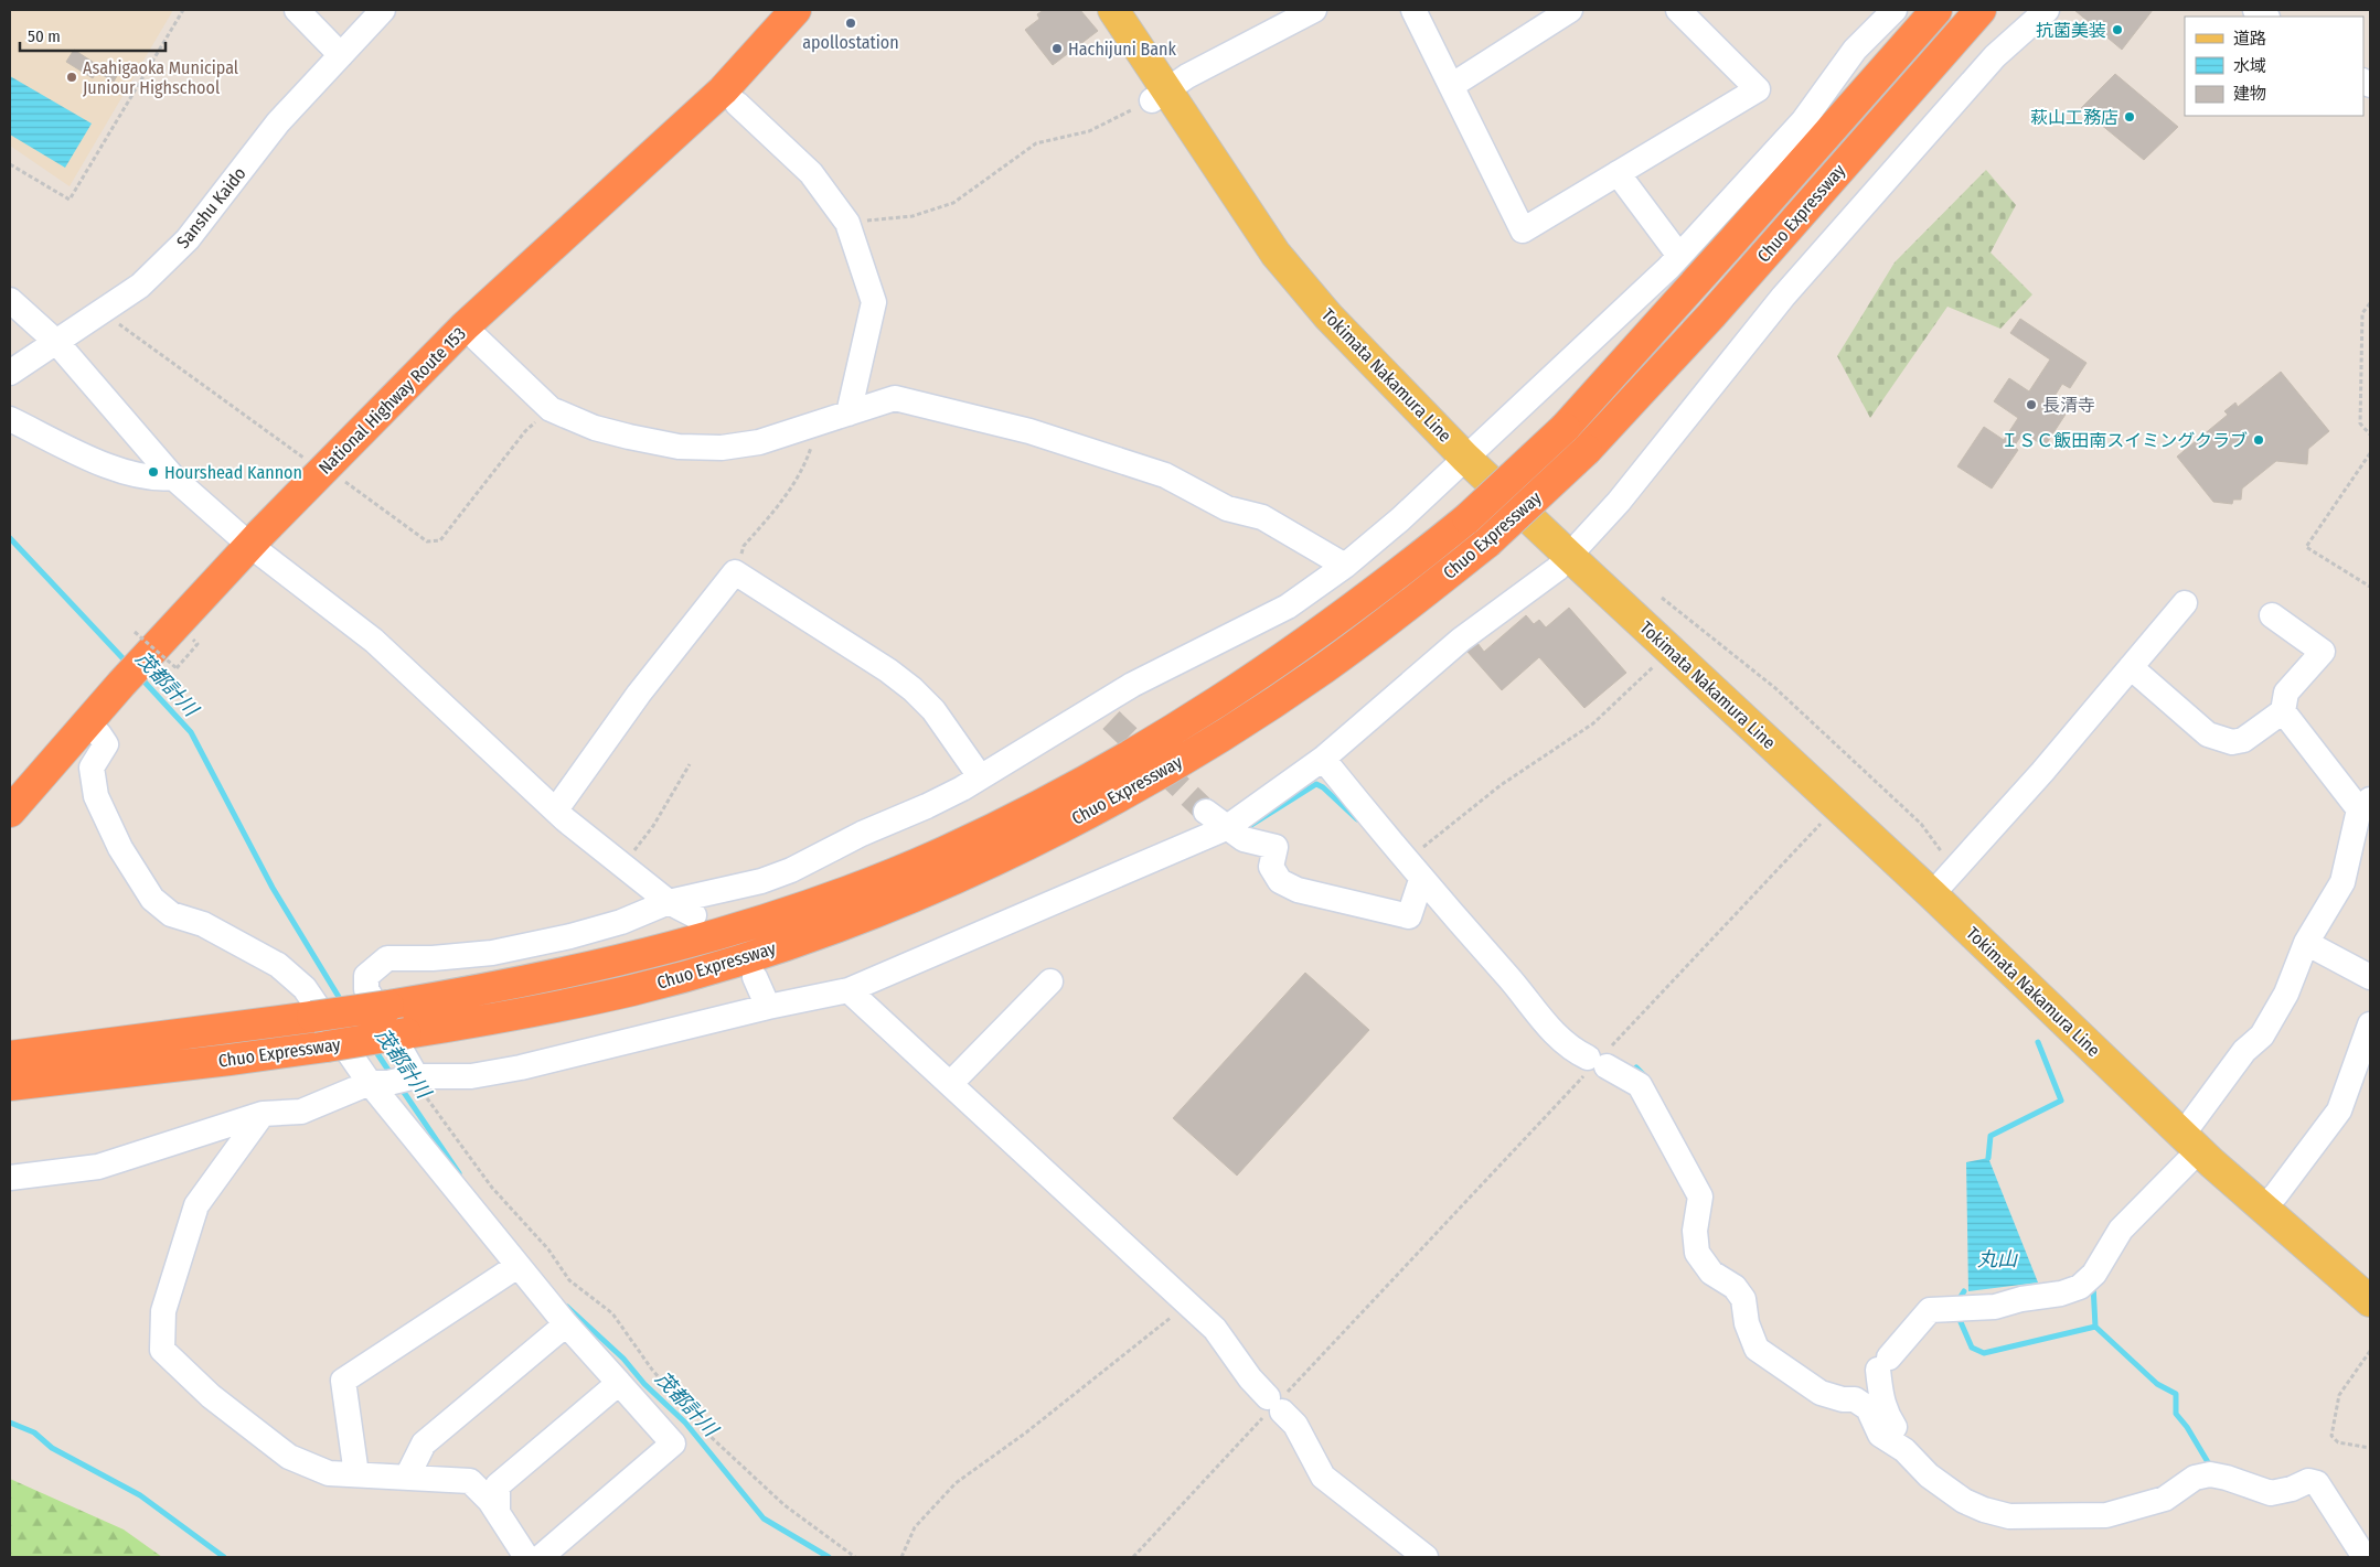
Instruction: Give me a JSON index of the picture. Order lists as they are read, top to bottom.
{
  "streets": {
    "highway": ["Chuo Expressway", "National Highway Route 153"],
    "main road": ["Tokimata Nakamura Line"],
    "street": ["Sanshu Kaido"]
  },
  "water": ["茂都計川", "丸山"],
  "places": [
    "apollostation",
    "抗菌美装",
    "Hachijuni Bank",
    "Asahigaoka Municipal Juniour Highschool",
    "萩山工務店",
    "長清寺",
    "ＩＳＣ飯田南スイミングクラブ",
    "Hourshead Kannon"
  ],
  "legend": ["道路", "水域", "建物"],
  "scale_bar": "50 m"
}
